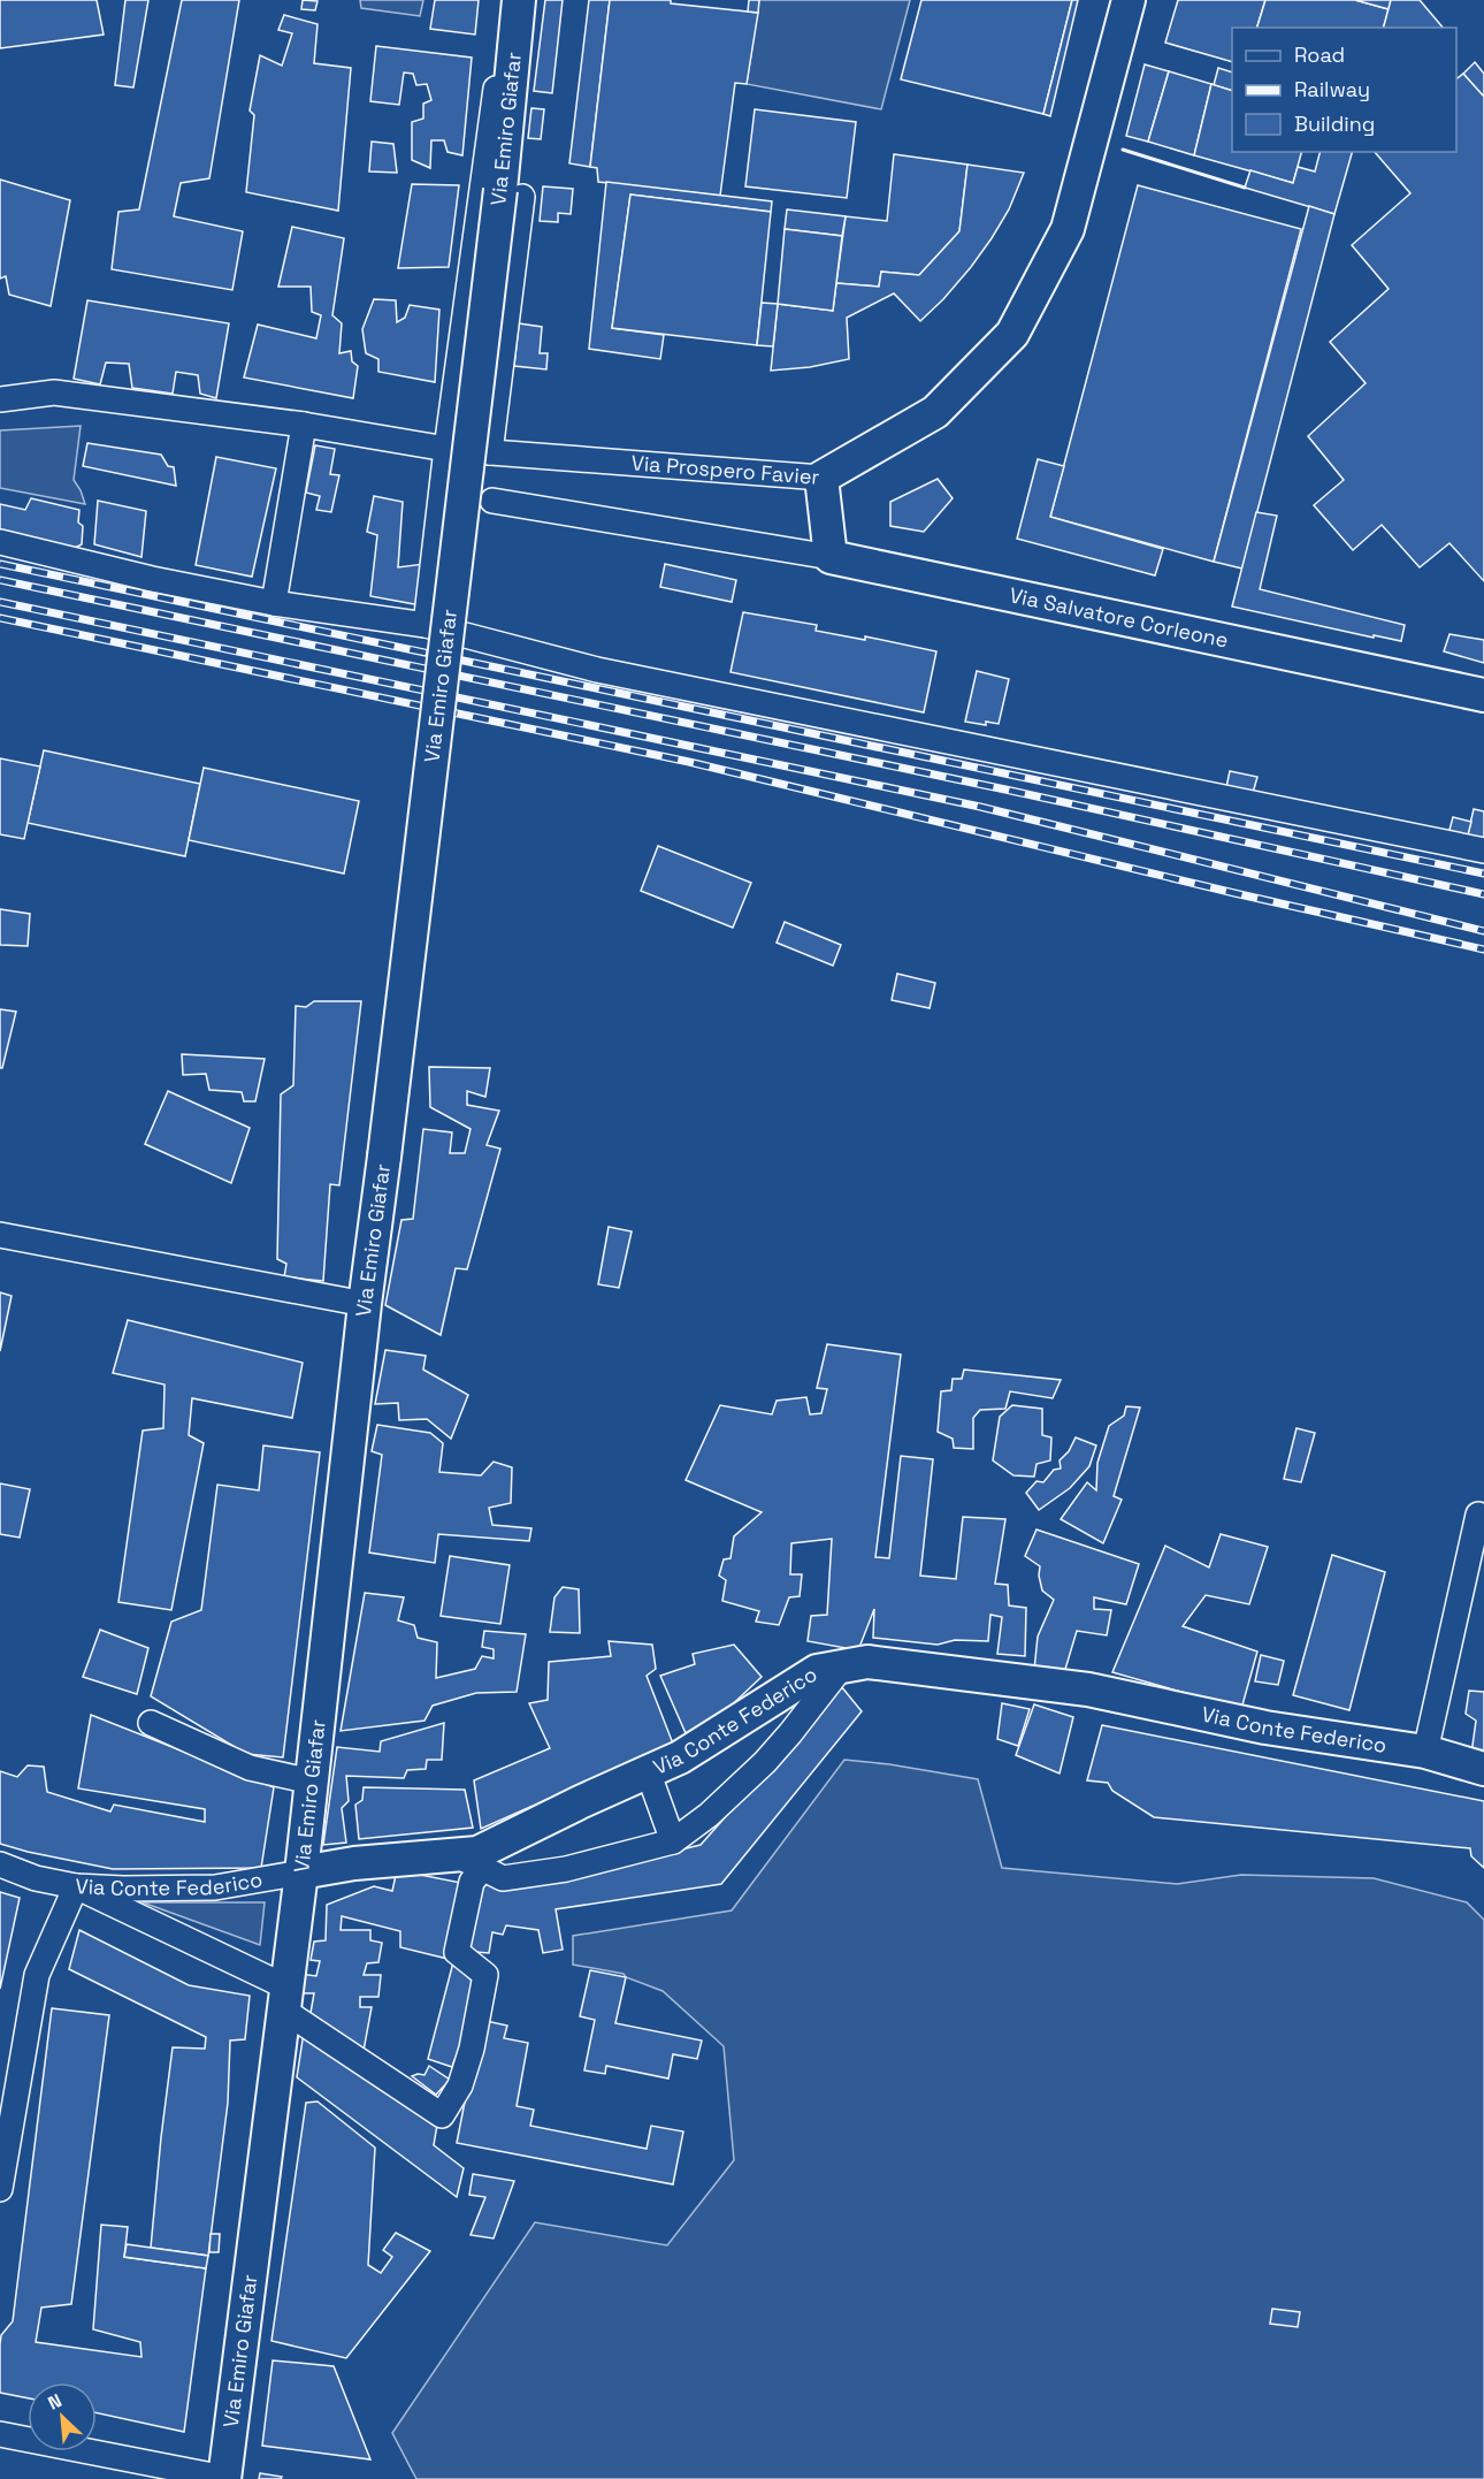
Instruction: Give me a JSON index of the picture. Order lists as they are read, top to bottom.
{
  "streets": {
    "street": [
      "Via Emiro Giafar",
      "Via Prospero Favier",
      "Via Salvatore Corleone",
      "Via Conte Federico"
    ]
  },
  "crossings": [
    ["Via Emiro Giafar", "Via Conte Federico"]
  ],
  "legend": ["Road", "Railway", "Building"],
  "north": "top left"
}
